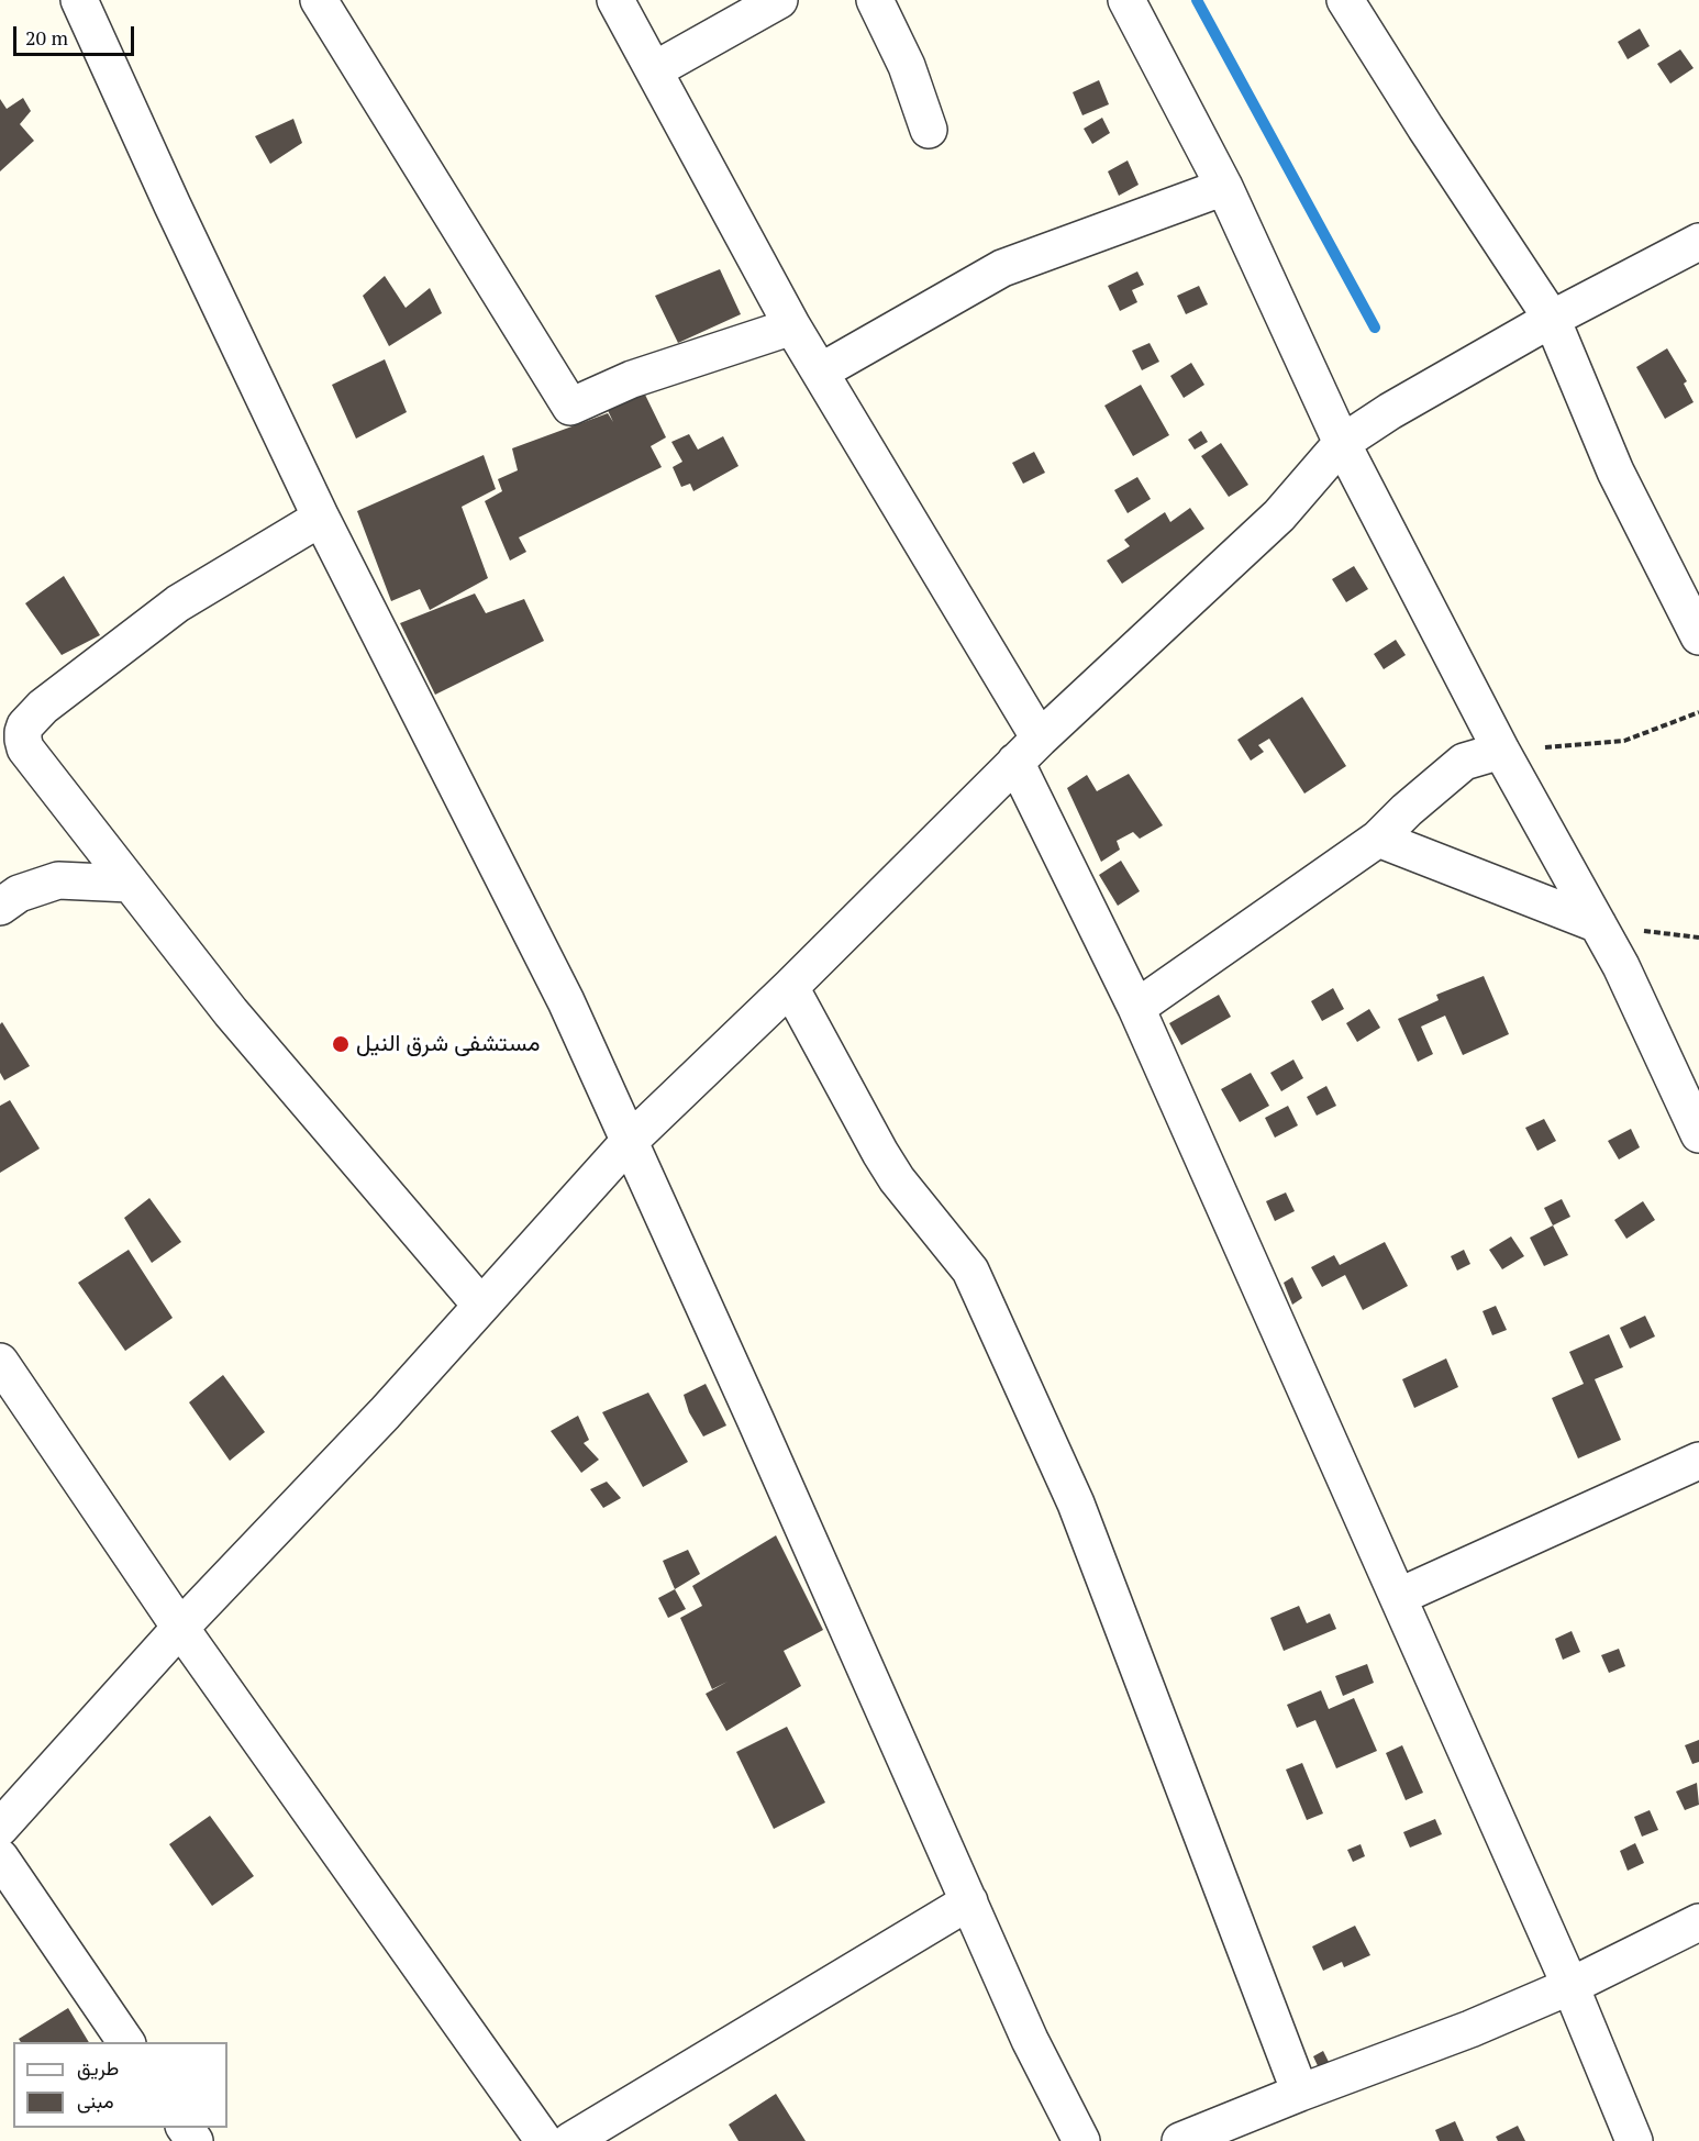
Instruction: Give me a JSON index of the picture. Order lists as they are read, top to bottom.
{
  "places": ["مستشفى شرق النيل"],
  "legend": ["طريق", "مبنى"],
  "scale_bar": "20 m"
}
